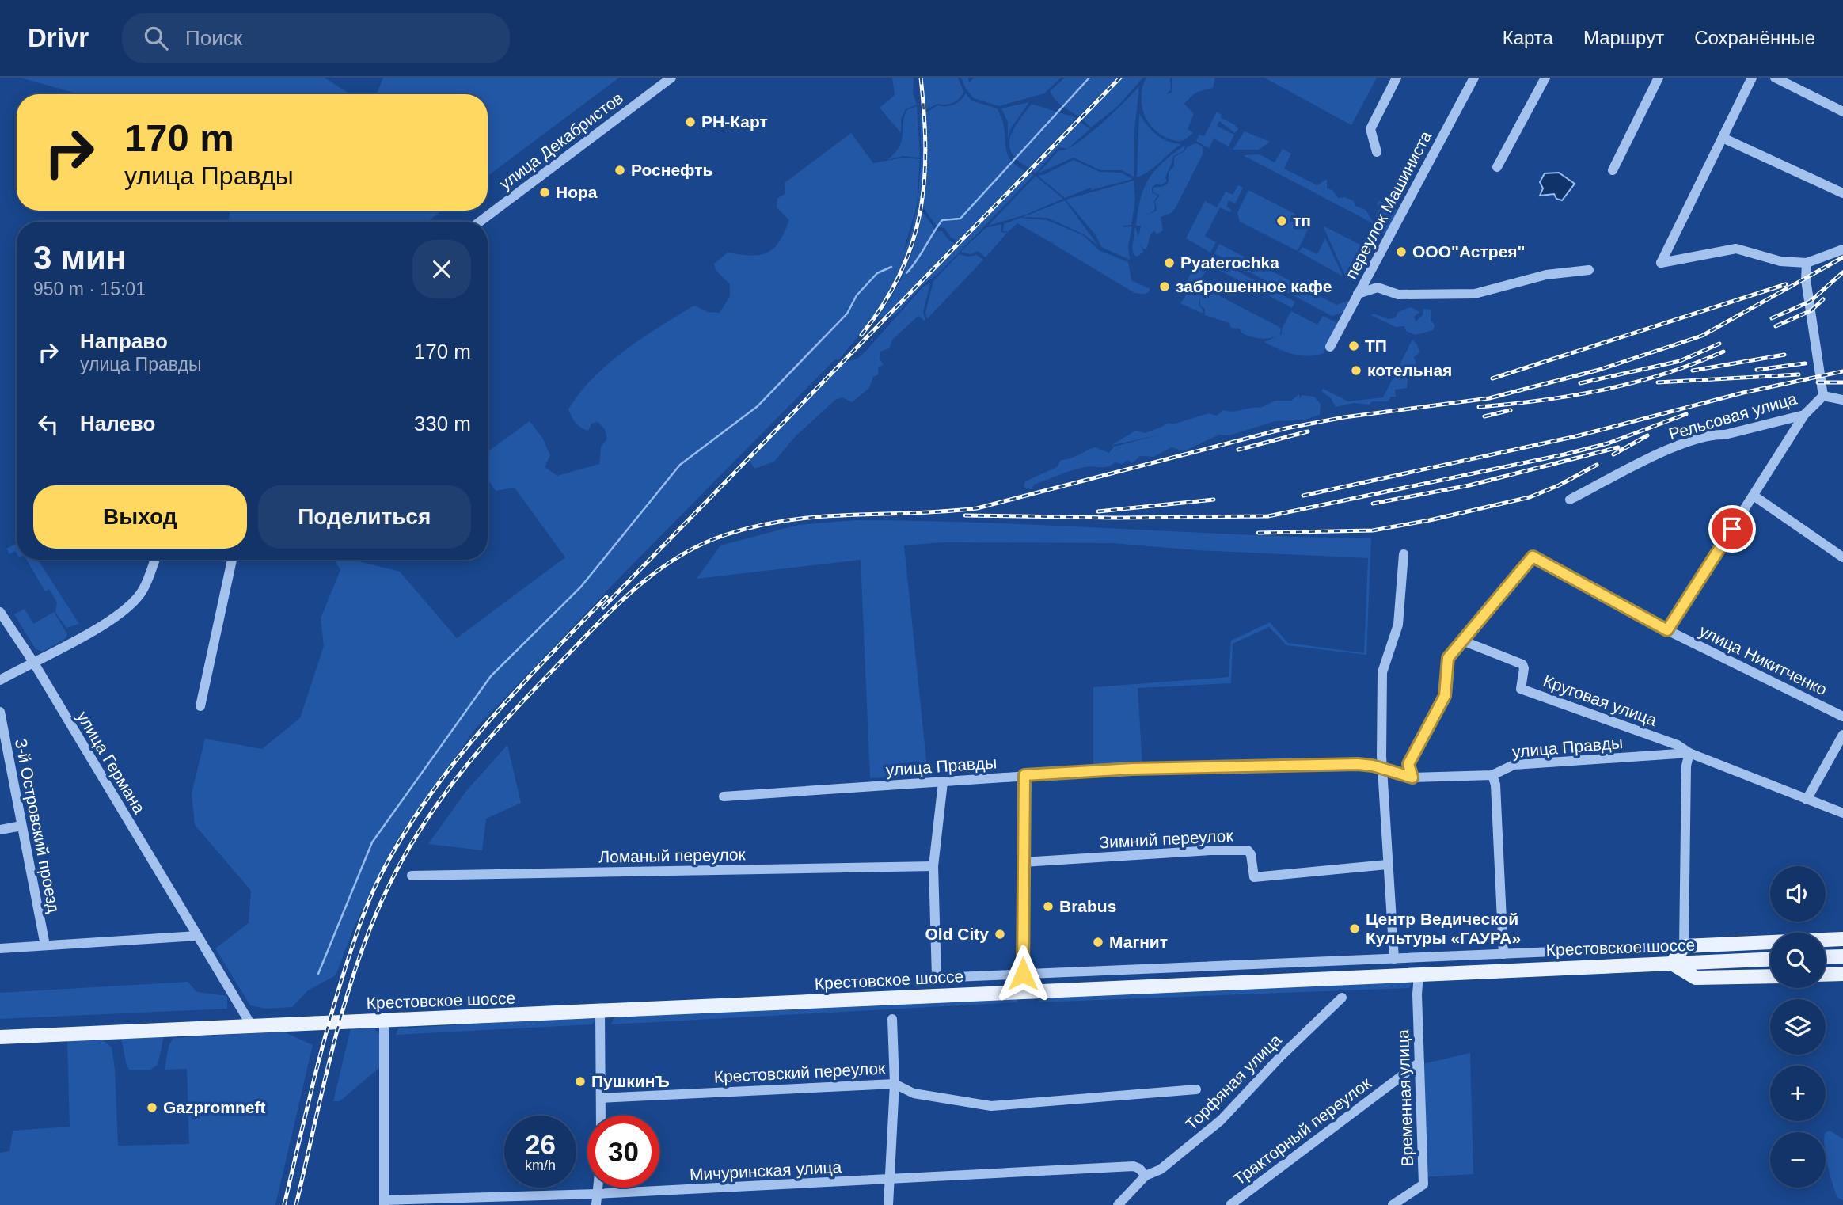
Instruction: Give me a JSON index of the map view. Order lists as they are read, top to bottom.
{
  "streets": {
    "main road": ["Крестовское шоссе"],
    "street": [
      "улица Декабристов",
      "переулок Машиниста",
      "Рельсовая улица",
      "улица Никитченко",
      "Круговая улица",
      "улица Правды",
      "улица Германа",
      "3-й Островский проезд",
      "Зимний переулок",
      "Ломаный переулок",
      "Крестовский переулок",
      "Торфяная улица",
      "Временная улица",
      "Тракторный переулок",
      "Мичуринская улица"
    ]
  },
  "crossings": [
    ["улица Никитченко", "Круговая улица"],
    ["Круговая улица", "улица Правды"],
    ["улица Германа", "Крестовское шоссе"],
    ["Крестовское шоссе", "Временная улица"],
    ["Торфяная улица", "Мичуринская улица"],
    ["Временная улица", "Тракторный переулок"]
  ],
  "places": [
    "РН-Карт",
    "Роснефть",
    "Нора",
    "тп",
    "ООО\"Астрея\"",
    "Pyaterochka",
    "заброшенное кафе",
    "ТП",
    "котельная",
    "Brabus",
    "Центр Ведической Культуры «ГАУРА»",
    "Old City",
    "Магнит",
    "ПушкинЪ",
    "Gazpromneft"
  ],
  "page": {
    "header": "Drivr",
    "search": "Поиск",
    "nav": ["Карта", "Маршрут", "Сохранённые"],
    "turn": ["170 m", "улица Правды"],
    "heading": ["3 мин", "950 m · 15:01"],
    "list": [
      {
        "name": "Направо",
        "note": "улица Правды",
        "value": "170 m"
      },
      {
        "name": "Налево",
        "value": "330 m"
      }
    ],
    "buttons": ["Выход", "Поделиться"],
    "map_buttons": ["+", "−"],
    "speed": "26 km/h",
    "limit": "30"
  }
}
